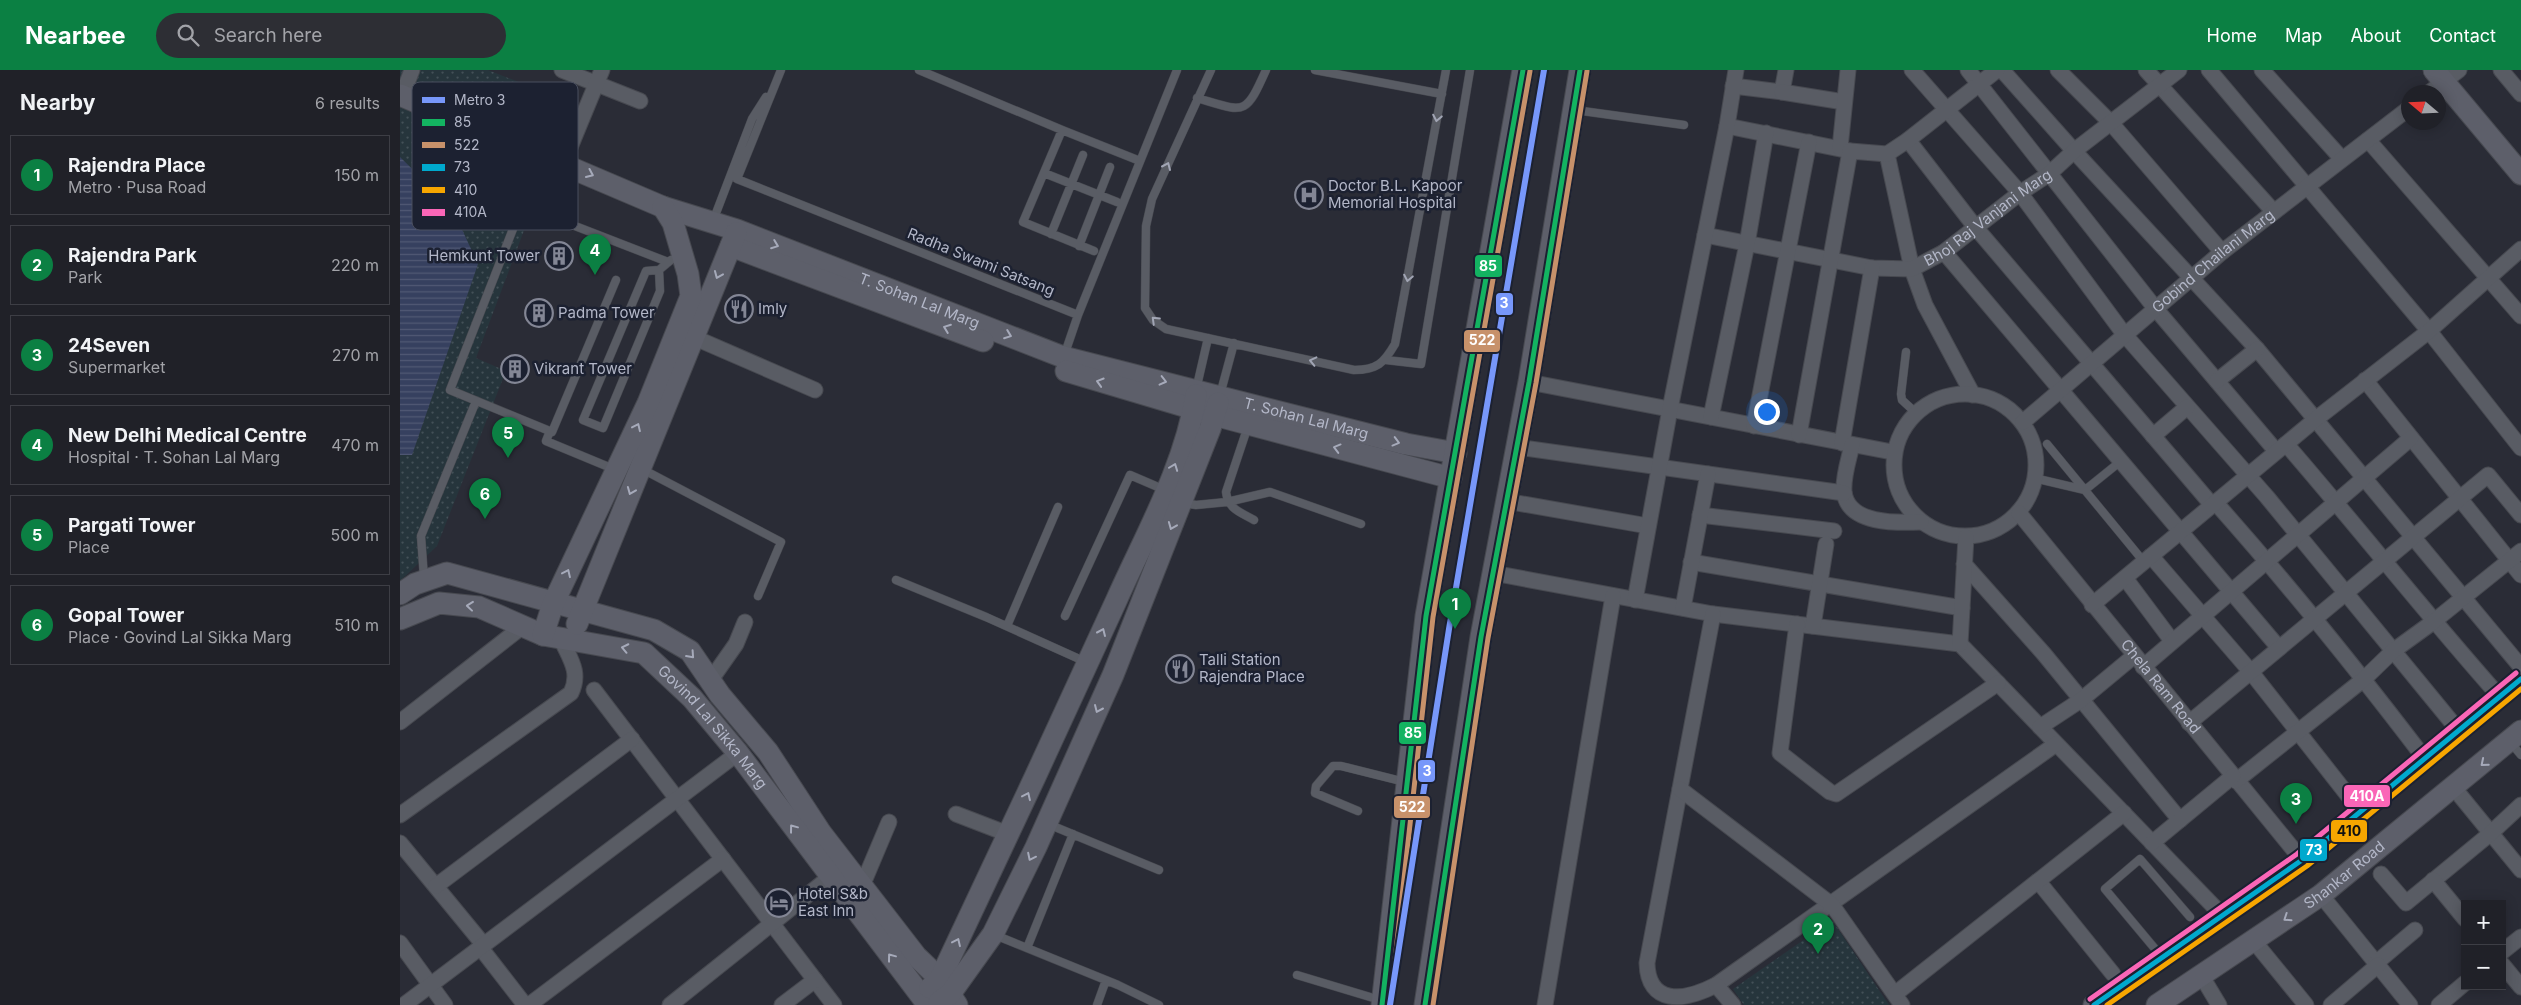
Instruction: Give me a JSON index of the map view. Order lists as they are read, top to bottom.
{
  "streets": {
    "street": [
      "Bhoj Raj Vanjani Marg",
      "Gobind Chailani Marg",
      "T. Sohan Lal Marg",
      "Chela Ram Road",
      "Govind Lal Sikka Marg",
      "Shankar Road"
    ],
    "lane": ["Radha Swami Satsang"]
  },
  "crossings": [
    ["Gobind Chailani Marg", "Chela Ram Road"]
  ],
  "places": {
    "hospital": ["Doctor B.L. Kapoor Memorial Hospital"],
    "building": ["Hemkunt Tower", "Padma Tower", "Vikrant Tower"],
    "restaurant": ["Imly", "Talli Station Rajendra Place"],
    "hotel": ["Hotel S&b East Inn"]
  },
  "lines": [
    "metro line 3",
    "transit line 85",
    "transit line 522",
    "transit line 410A",
    "transit line 73",
    "transit line 410"
  ],
  "legend": [
    "Metro 3",
    "85",
    "522",
    "73",
    "410",
    "410A"
  ],
  "north": "left",
  "page": {
    "header": "Nearbee",
    "search": "Search here",
    "nav": [
      "Home",
      "Map",
      "About",
      "Contact"
    ],
    "heading": ["Nearby", "6 results"],
    "list": [
      {
        "mark": "1",
        "name": "Rajendra Place",
        "note": "Metro · Pusa Road",
        "value": "150 m"
      },
      {
        "mark": "2",
        "name": "Rajendra Park",
        "note": "Park",
        "value": "220 m"
      },
      {
        "mark": "3",
        "name": "24Seven",
        "note": "Supermarket",
        "value": "270 m"
      },
      {
        "mark": "4",
        "name": "New Delhi Medical Centre",
        "note": "Hospital · T. Sohan Lal Marg",
        "value": "470 m"
      },
      {
        "mark": "5",
        "name": "Pargati Tower",
        "note": "Place",
        "value": "500 m"
      },
      {
        "mark": "6",
        "name": "Gopal Tower",
        "note": "Place · Govind Lal Sikka Marg",
        "value": "510 m"
      }
    ],
    "pins": [
      "4",
      "5",
      "6",
      "1",
      "3",
      "2"
    ],
    "map_buttons": ["+", "−"]
  }
}
